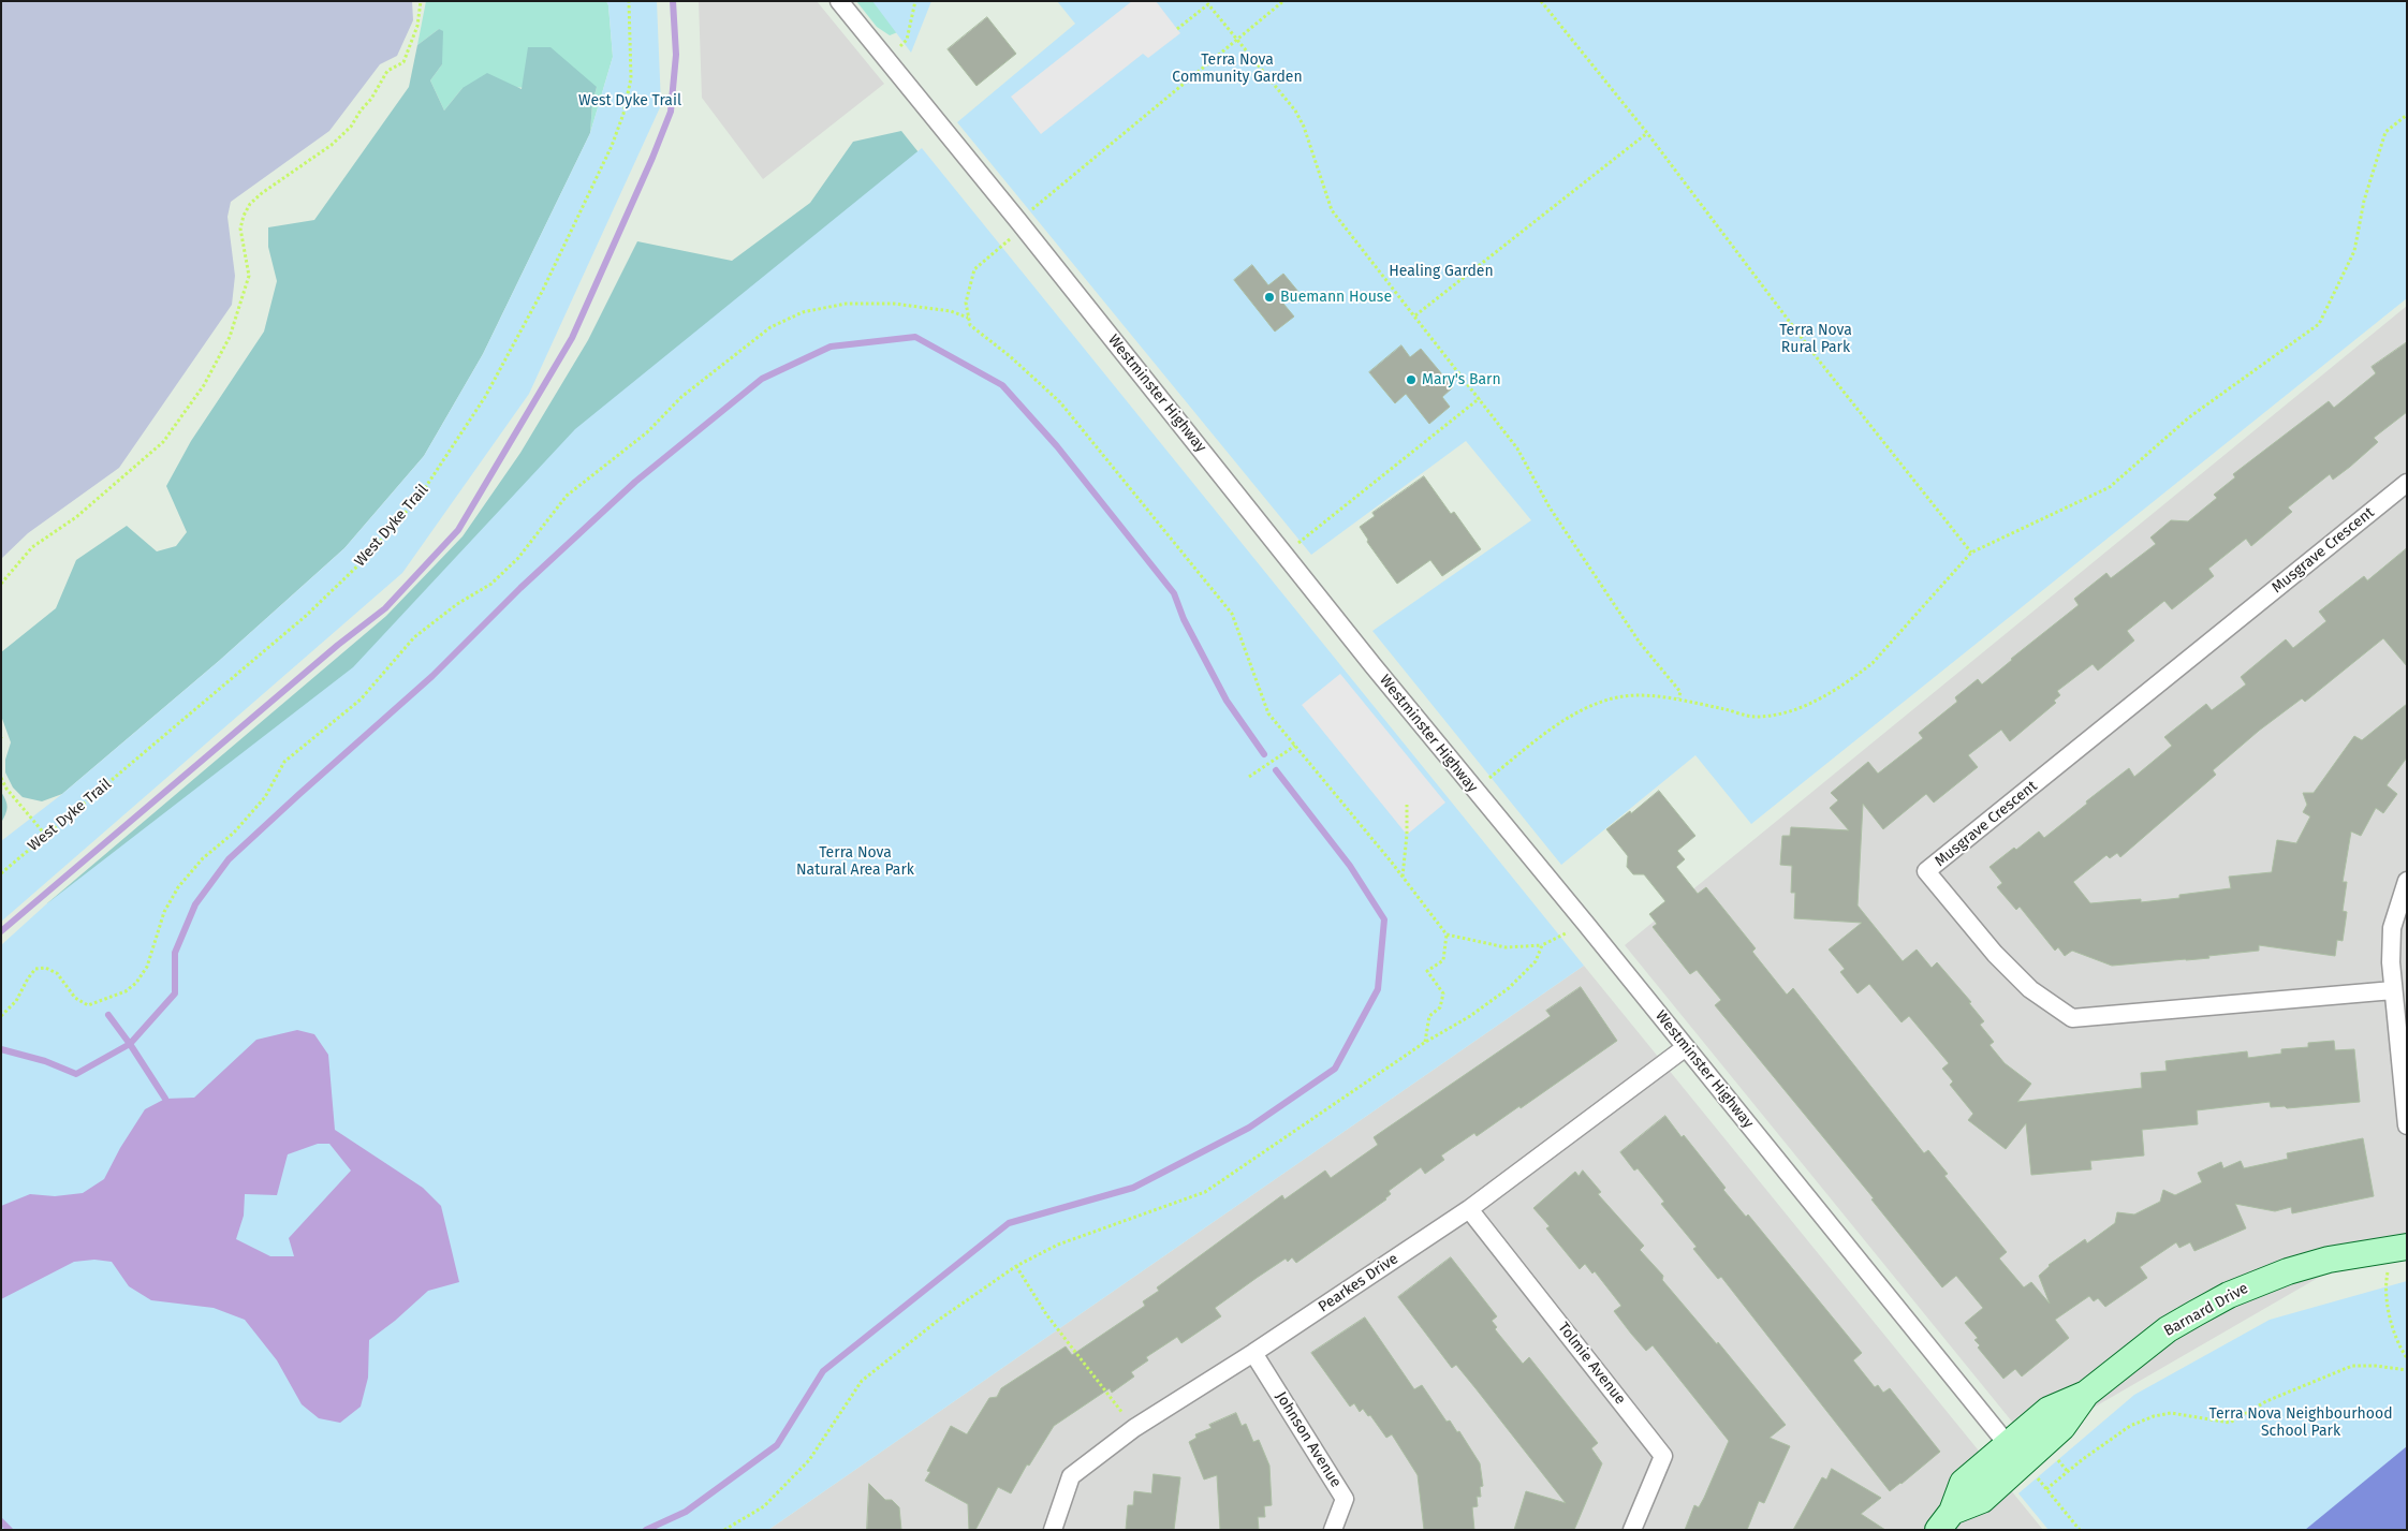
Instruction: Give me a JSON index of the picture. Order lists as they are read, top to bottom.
{
  "streets": {
    "street": [
      "Westminster Highway",
      "Musgrave Crescent",
      "Pearkes Drive",
      "Barnard Drive",
      "Tolmie Avenue",
      "Johnson Avenue"
    ],
    "path": ["West Dyke Trail"]
  },
  "crossings": [
    ["Westminster Highway", "Pearkes Drive"],
    ["Westminster Highway", "Barnard Drive"],
    ["Pearkes Drive", "Tolmie Avenue"],
    ["Pearkes Drive", "Johnson Avenue"]
  ],
  "parks": [
    "Terra Nova Community Garden",
    "West Dyke Trail",
    "Healing Garden",
    "Terra Nova Rural Park",
    "Terra Nova Natural Area Park",
    "Terra Nova Neighbourhood School Park"
  ],
  "places": ["Buemann House", "Mary's Barn"]
}
